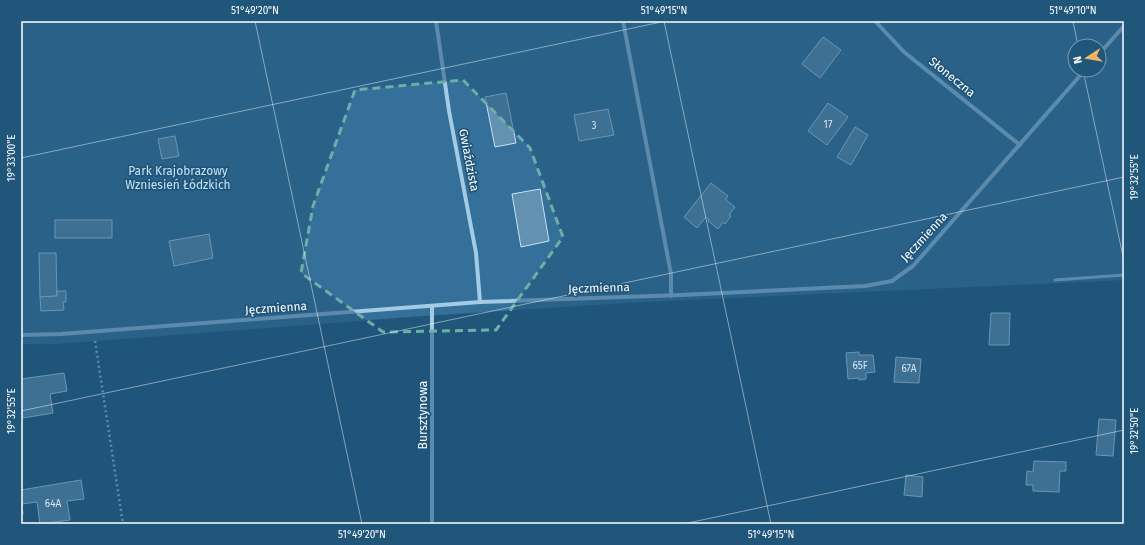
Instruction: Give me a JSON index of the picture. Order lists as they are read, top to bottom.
{
  "streets": {
    "street": [
      "Słoneczna",
      "Gwiaździsta",
      "Jęczmienna",
      "Bursztynowa"
    ]
  },
  "crossings": [
    ["Słoneczna", "Jęczmienna"],
    ["Gwiaździsta", "Jęczmienna"],
    ["Jęczmienna", "Bursztynowa"]
  ],
  "parks": ["Park Krajobrazowy Wzniesień Łódzkich"],
  "house_numbers": [
    "17",
    "3",
    "65F",
    "67A",
    "64A"
  ],
  "north": "left",
  "coordinates": [
    "51°49'20\"N",
    "51°49'15\"N",
    "51°49'10\"N",
    "19°33'00\"E",
    "19°32'55\"E",
    "19°32'50\"E"
  ]
}
